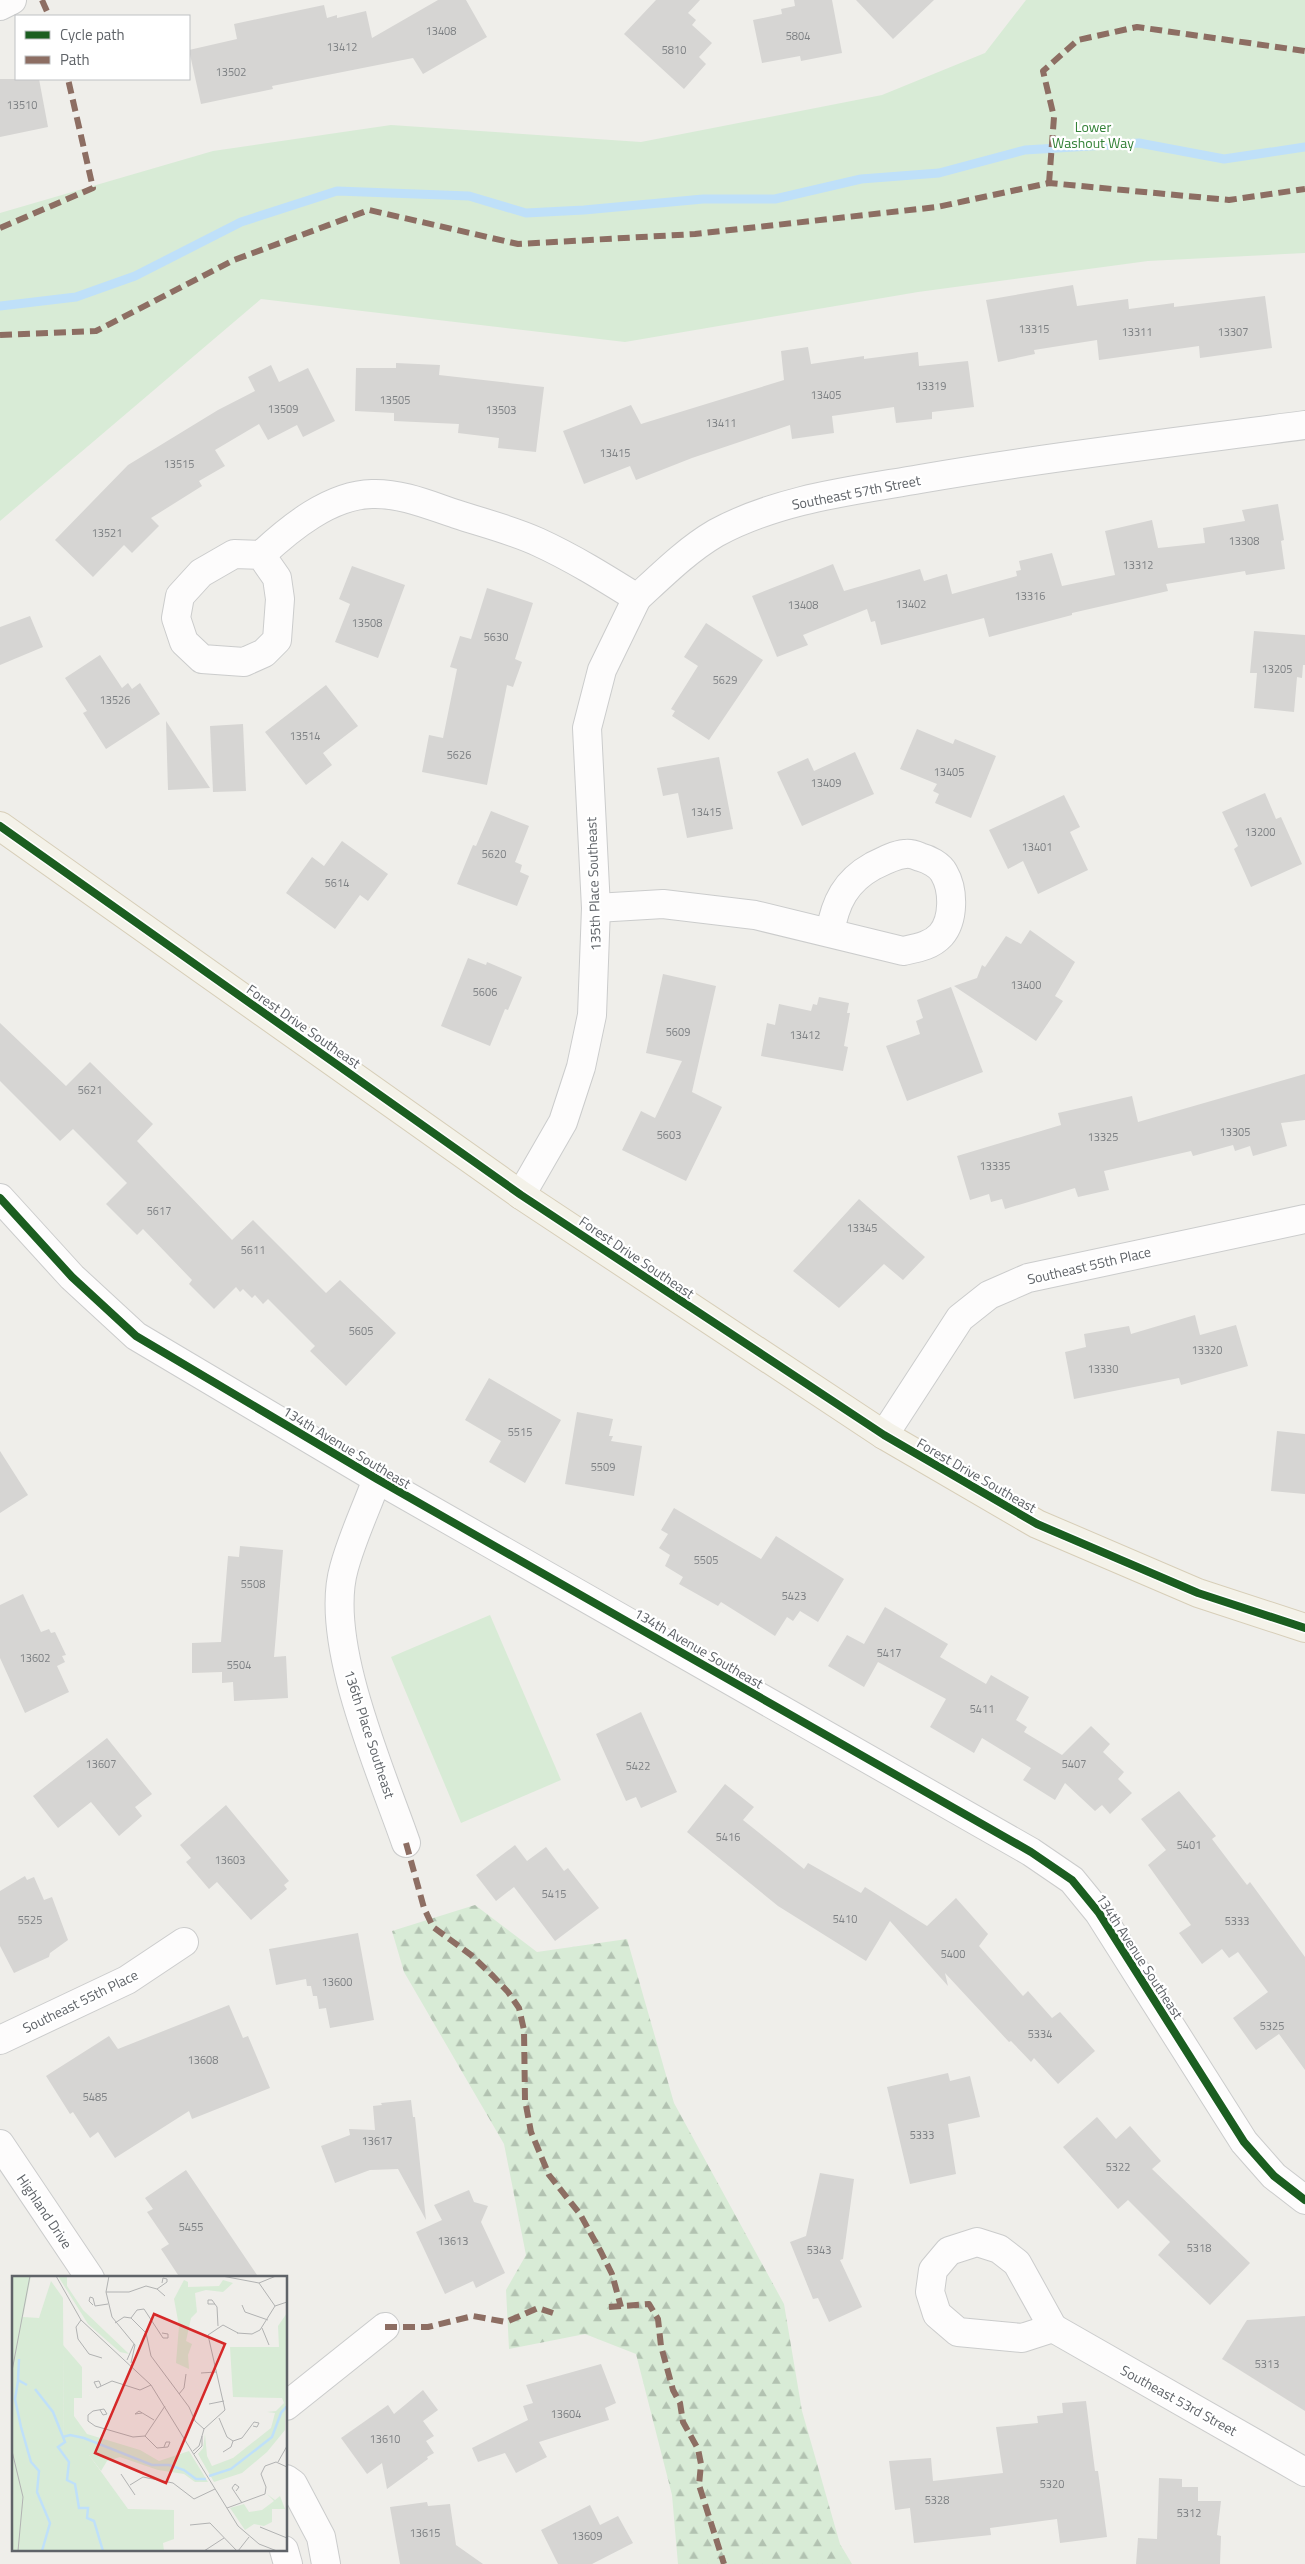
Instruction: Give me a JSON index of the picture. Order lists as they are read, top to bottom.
{
  "streets": {
    "main road": ["Forest Drive Southeast"],
    "street": [
      "Southeast 57th Street",
      "135th Place Southeast",
      "Southeast 55th Place",
      "134th Avenue Southeast",
      "136th Place Southeast",
      "Highland Drive",
      "Southeast 53rd Street"
    ]
  },
  "crossings": [
    ["Southeast 57th Street", "135th Place Southeast"],
    ["135th Place Southeast", "Forest Drive Southeast"],
    ["Forest Drive Southeast", "Southeast 55th Place"],
    ["134th Avenue Southeast", "136th Place Southeast"]
  ],
  "parks": ["Lower Washout Way"],
  "house_numbers": [
    "13408",
    "5804",
    "13412",
    "5810",
    "13502",
    "13510",
    "13315",
    "13311",
    "13307",
    "13319",
    "13405",
    "13505",
    "13509",
    "13503",
    "13411",
    "13415",
    "13515",
    "13521",
    "13308",
    "13312",
    "13316",
    "13402",
    "13408",
    "13508",
    "5630",
    "13205",
    "5629",
    "13526",
    "13514",
    "5626",
    "13405",
    "13409",
    "13415",
    "13200",
    "13401",
    "5620",
    "5614",
    "13400",
    "5606",
    "5609",
    "13412",
    "5621",
    "13305",
    "5603",
    "13325",
    "13335",
    "5617",
    "13345",
    "5611",
    "5605",
    "13320",
    "13330",
    "5515",
    "5509",
    "5505",
    "5508",
    "5423",
    "5417",
    "13602",
    "5504",
    "5411",
    "13607",
    "5407",
    "5422",
    "5416",
    "5401",
    "13603",
    "5415",
    "5410",
    "5525",
    "5333",
    "5400",
    "13600",
    "5325",
    "5334",
    "13608",
    "5485",
    "5333",
    "13617",
    "5322",
    "5455",
    "13613",
    "5318",
    "5343",
    "5313",
    "13604",
    "13610",
    "5320",
    "5328",
    "5312",
    "13615",
    "13609"
  ],
  "legend": ["Cycle path", "Path"]
}
